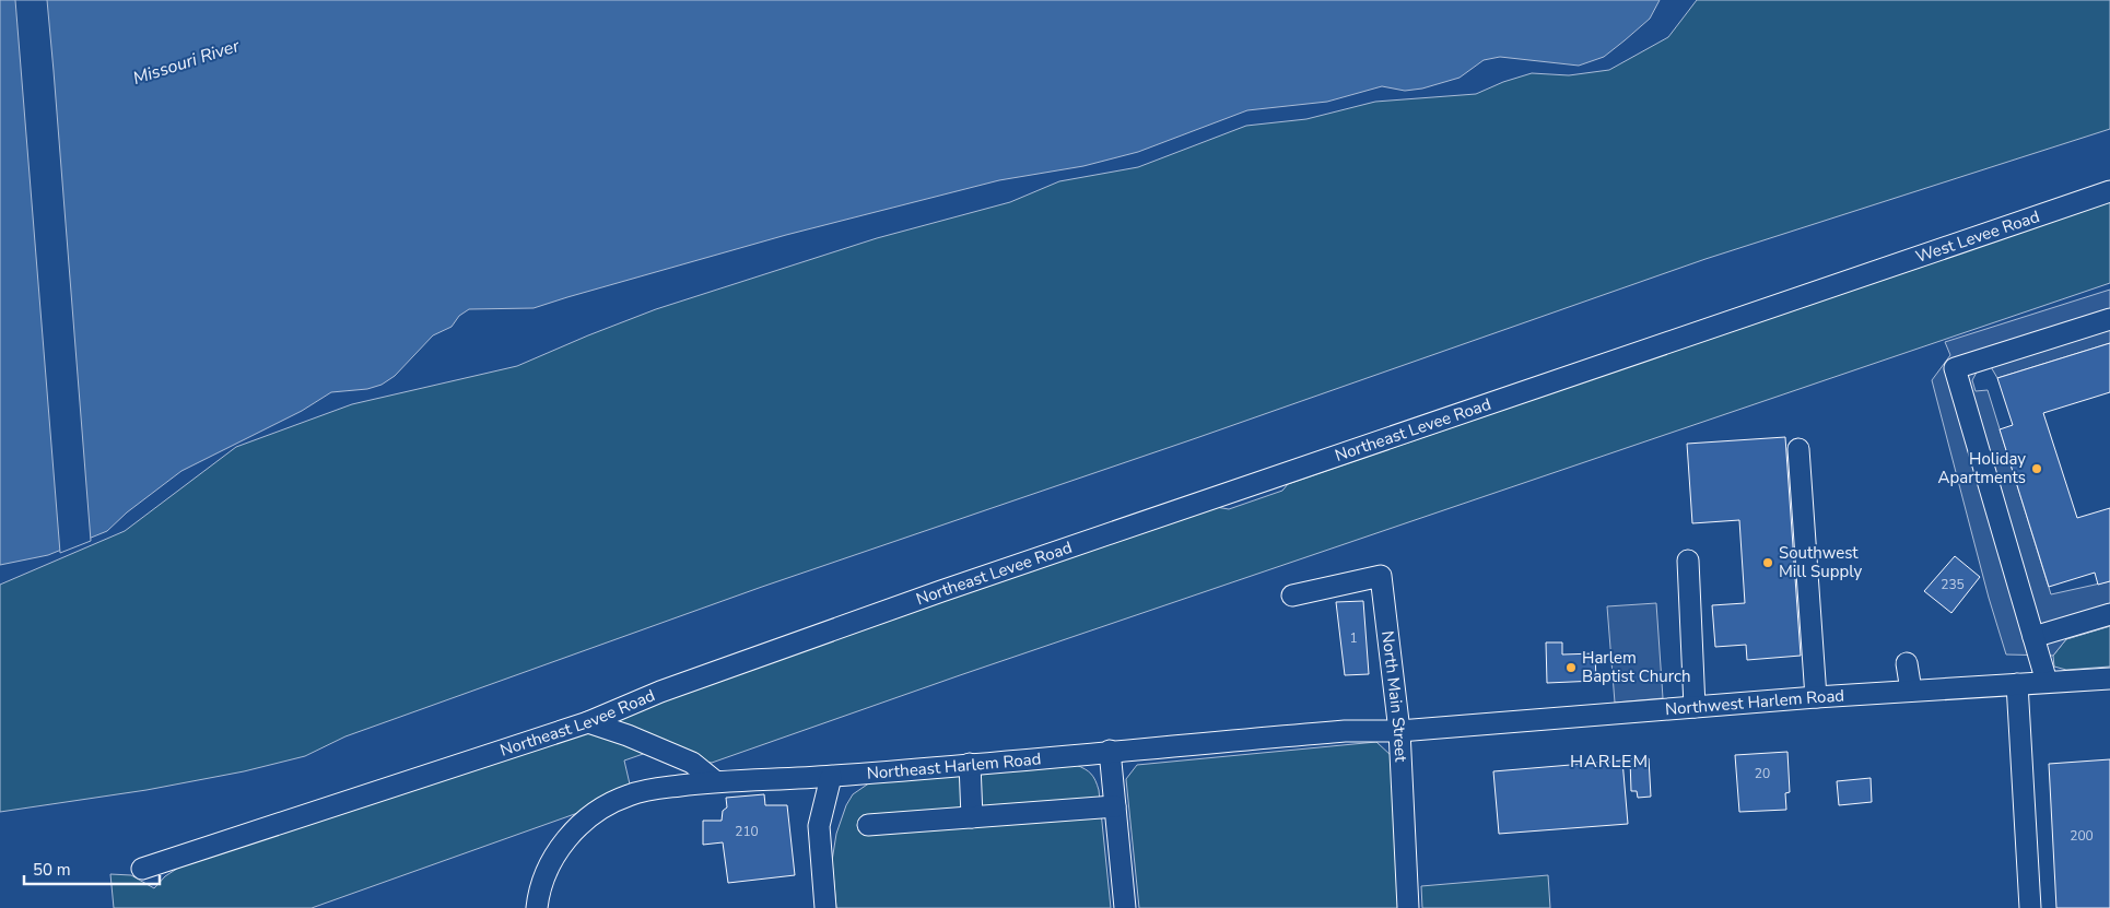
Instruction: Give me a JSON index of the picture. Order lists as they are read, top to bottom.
{
  "streets": {
    "street": [
      "West Levee Road",
      "Northeast Levee Road",
      "North Main Street",
      "Northwest Harlem Road",
      "Northeast Harlem Road"
    ]
  },
  "crossings": [
    ["West Levee Road", "Northeast Levee Road"],
    ["North Main Street", "Northwest Harlem Road"],
    ["North Main Street", "Northeast Harlem Road"],
    ["Northwest Harlem Road", "Northeast Harlem Road"]
  ],
  "districts": ["HARLEM"],
  "water": ["Missouri River"],
  "places": ["Holiday Apartments", "Southwest Mill Supply", "Harlem Baptist Church"],
  "house_numbers": [
    "235",
    "1",
    "20",
    "210",
    "200"
  ],
  "scale_bar": "50 m"
}
